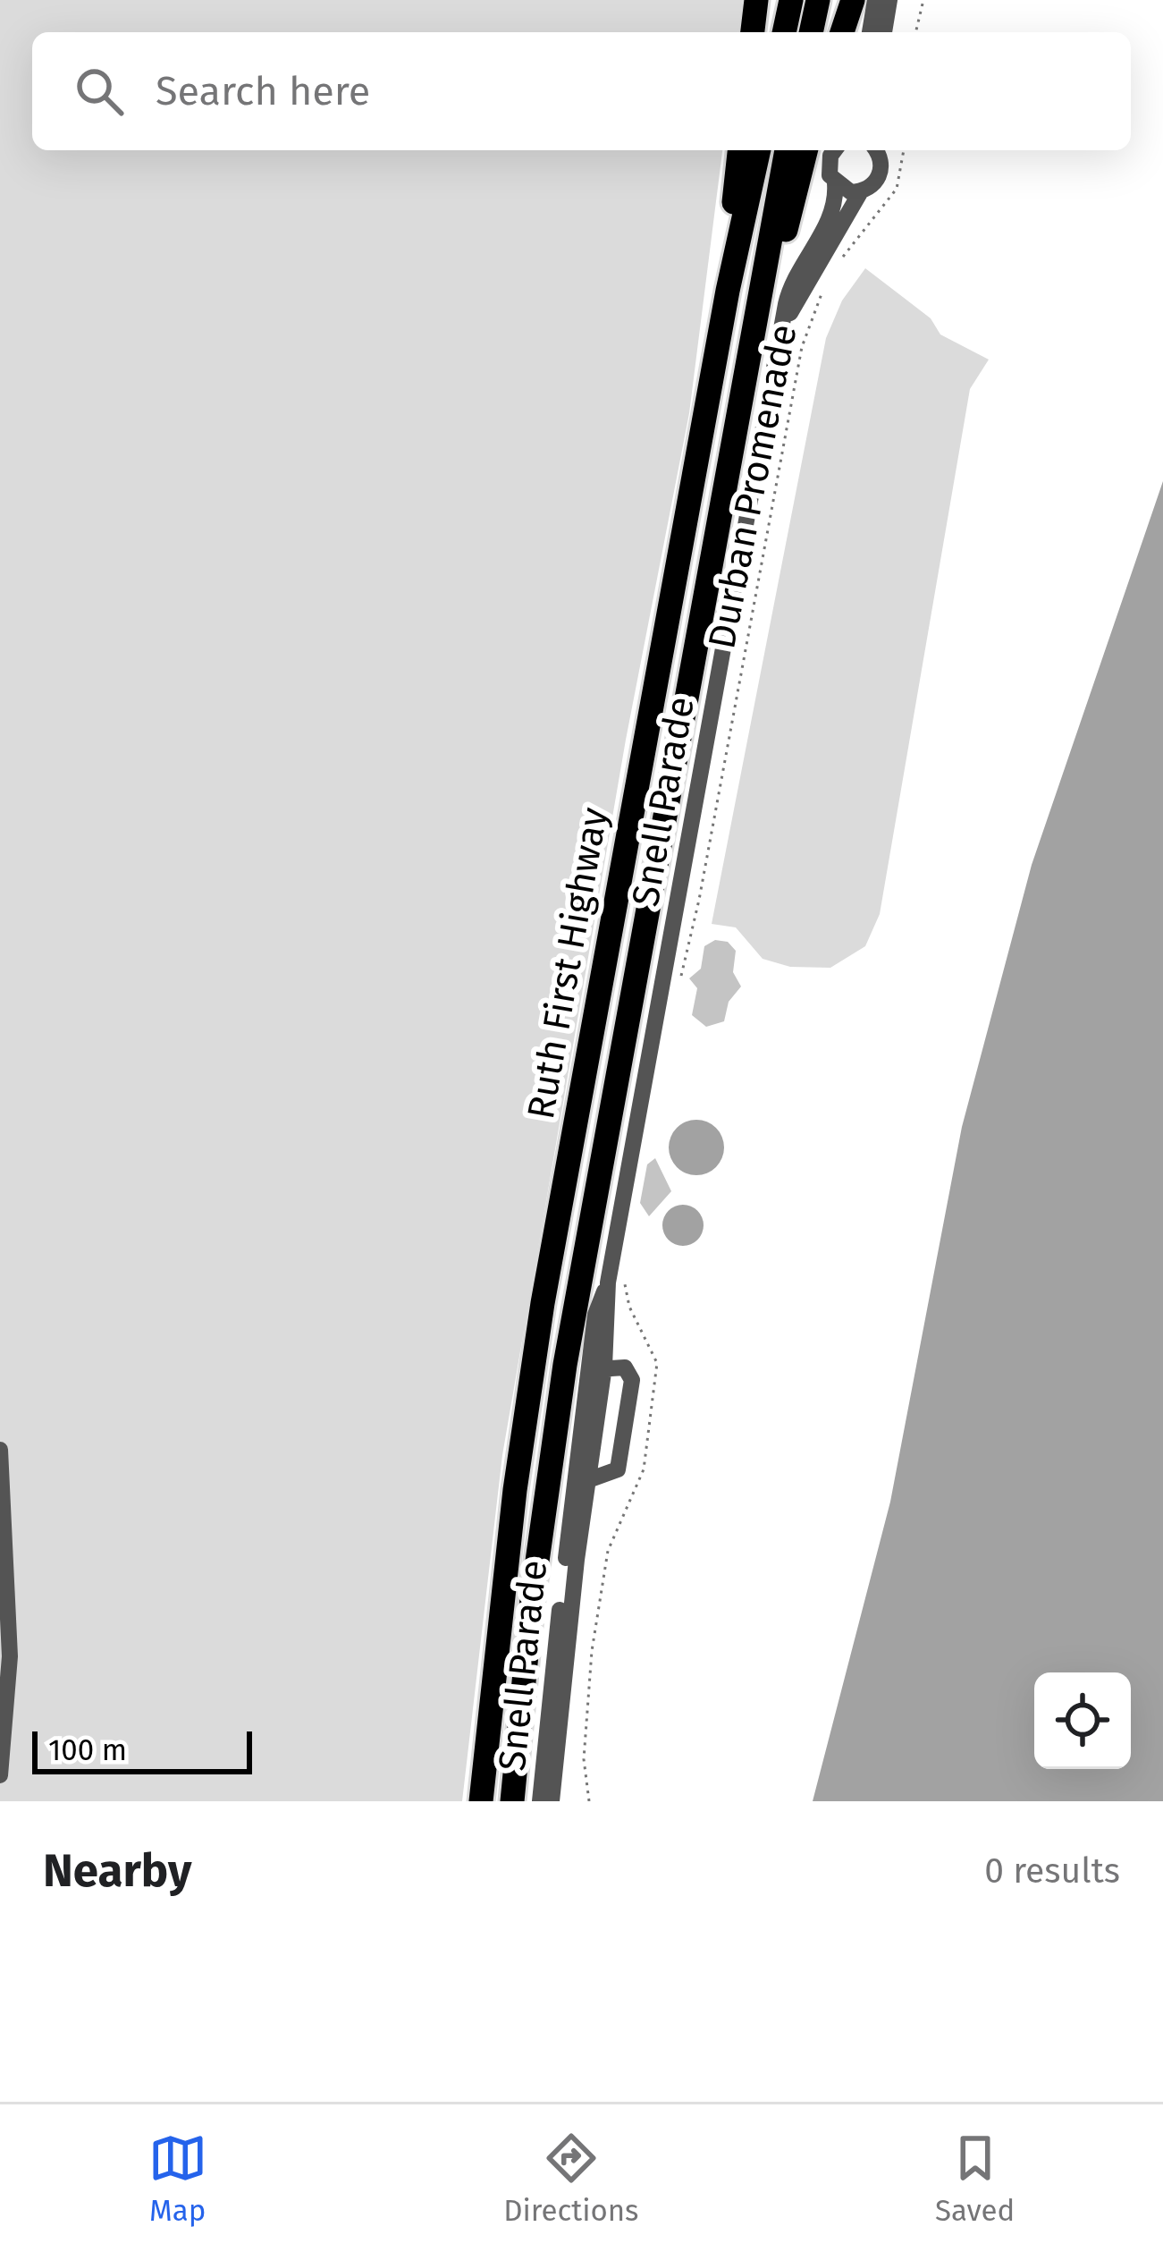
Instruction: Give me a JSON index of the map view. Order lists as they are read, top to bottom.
{
  "streets": {
    "highway": ["Ruth First Highway"],
    "street": ["Snell Parade"],
    "path": ["Durban Promenade"]
  },
  "scale_bar": "100 m",
  "page": {
    "search": "Search here",
    "scale": "100 m",
    "heading": ["Nearby", "0 results"],
    "nav": ["Map", "Directions", "Saved"]
  }
}
